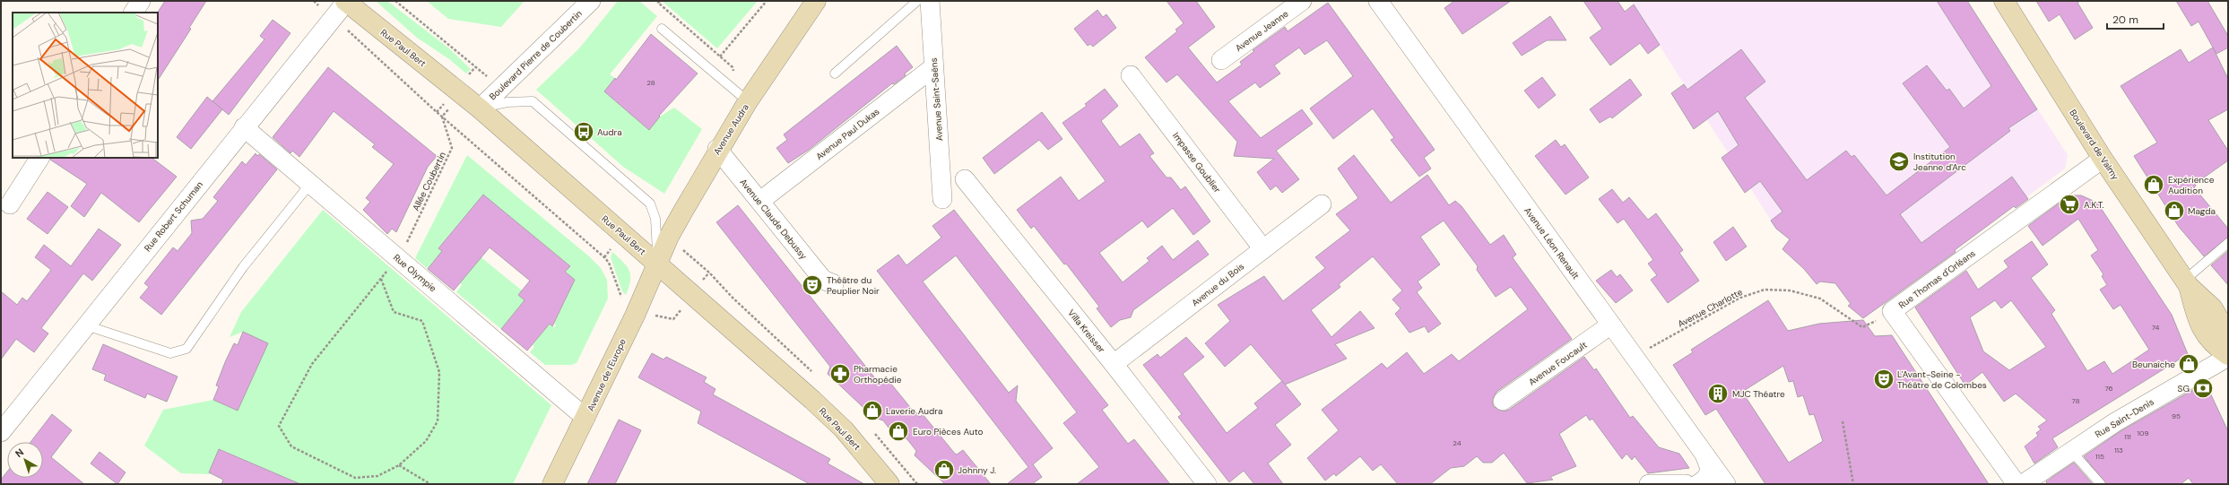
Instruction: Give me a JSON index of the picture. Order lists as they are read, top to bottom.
{
  "streets": {
    "street": [
      "Avenue Jeanne",
      "Rue Paul Bert",
      "Boulevard Pierre de Coubertin",
      "Avenue Saint-Saëns",
      "Avenue Audra",
      "Avenue Paul Dukas",
      "Boulevard de Valmy",
      "Impasse Goublier",
      "Rue Robert Schuman",
      "Avenue Claude Debussy",
      "Avenue Léon Renault",
      "Rue Olympie",
      "Rue Thomas d'Orléans",
      "Avenue du Bois",
      "Villa Kreisser",
      "Avenue Foucault",
      "Avenue de l'Europe",
      "Rue Saint-Denis"
    ],
    "path": ["Allée Coubertin", "Avenue Charlotte"]
  },
  "crossings": [
    ["Rue Paul Bert", "Boulevard Pierre de Coubertin"],
    ["Rue Paul Bert", "Avenue Audra"],
    ["Rue Paul Bert", "Rue Robert Schuman"],
    ["Rue Paul Bert", "Avenue de l'Europe"],
    ["Avenue Saint-Saëns", "Avenue Paul Dukas"],
    ["Avenue Audra", "Avenue Claude Debussy"],
    ["Avenue Audra", "Avenue de l'Europe"],
    ["Avenue Paul Dukas", "Avenue Claude Debussy"],
    ["Boulevard de Valmy", "Rue Thomas d'Orléans"],
    ["Boulevard de Valmy", "Rue Saint-Denis"],
    ["Impasse Goublier", "Avenue du Bois"],
    ["Allée Coubertin", "Rue Olympie"],
    ["Rue Robert Schuman", "Rue Olympie"],
    ["Avenue Léon Renault", "Avenue Charlotte"],
    ["Avenue Léon Renault", "Avenue Foucault"],
    ["Rue Olympie", "Avenue de l'Europe"],
    ["Rue Thomas d'Orléans", "Avenue Charlotte"],
    ["Avenue du Bois", "Villa Kreisser"]
  ],
  "places": {
    "bus stop": ["Audra"],
    "school or university": ["Institution Jeanne d'Arc"],
    "shop": [
      "Expérience Audition",
      "Magda",
      "Beunaîche",
      "Laverie Audra",
      "Euro Pièces Auto",
      "Johnny J."
    ],
    "supermarket": ["A.K.T."],
    "theatre": ["Théâtre du Peuplier Noir", "L'Avant-Seine - Théâtre de Colombes"],
    "pharmacy": ["Pharmacie Orthopédie"],
    "bank": ["SG"],
    "building": ["MJC Théatre"]
  },
  "house_numbers": [
    "28",
    "74",
    "76",
    "78",
    "95",
    "109",
    "111",
    "24",
    "113",
    "115"
  ],
  "scale_bar": "20 m",
  "north": "top left"
}
